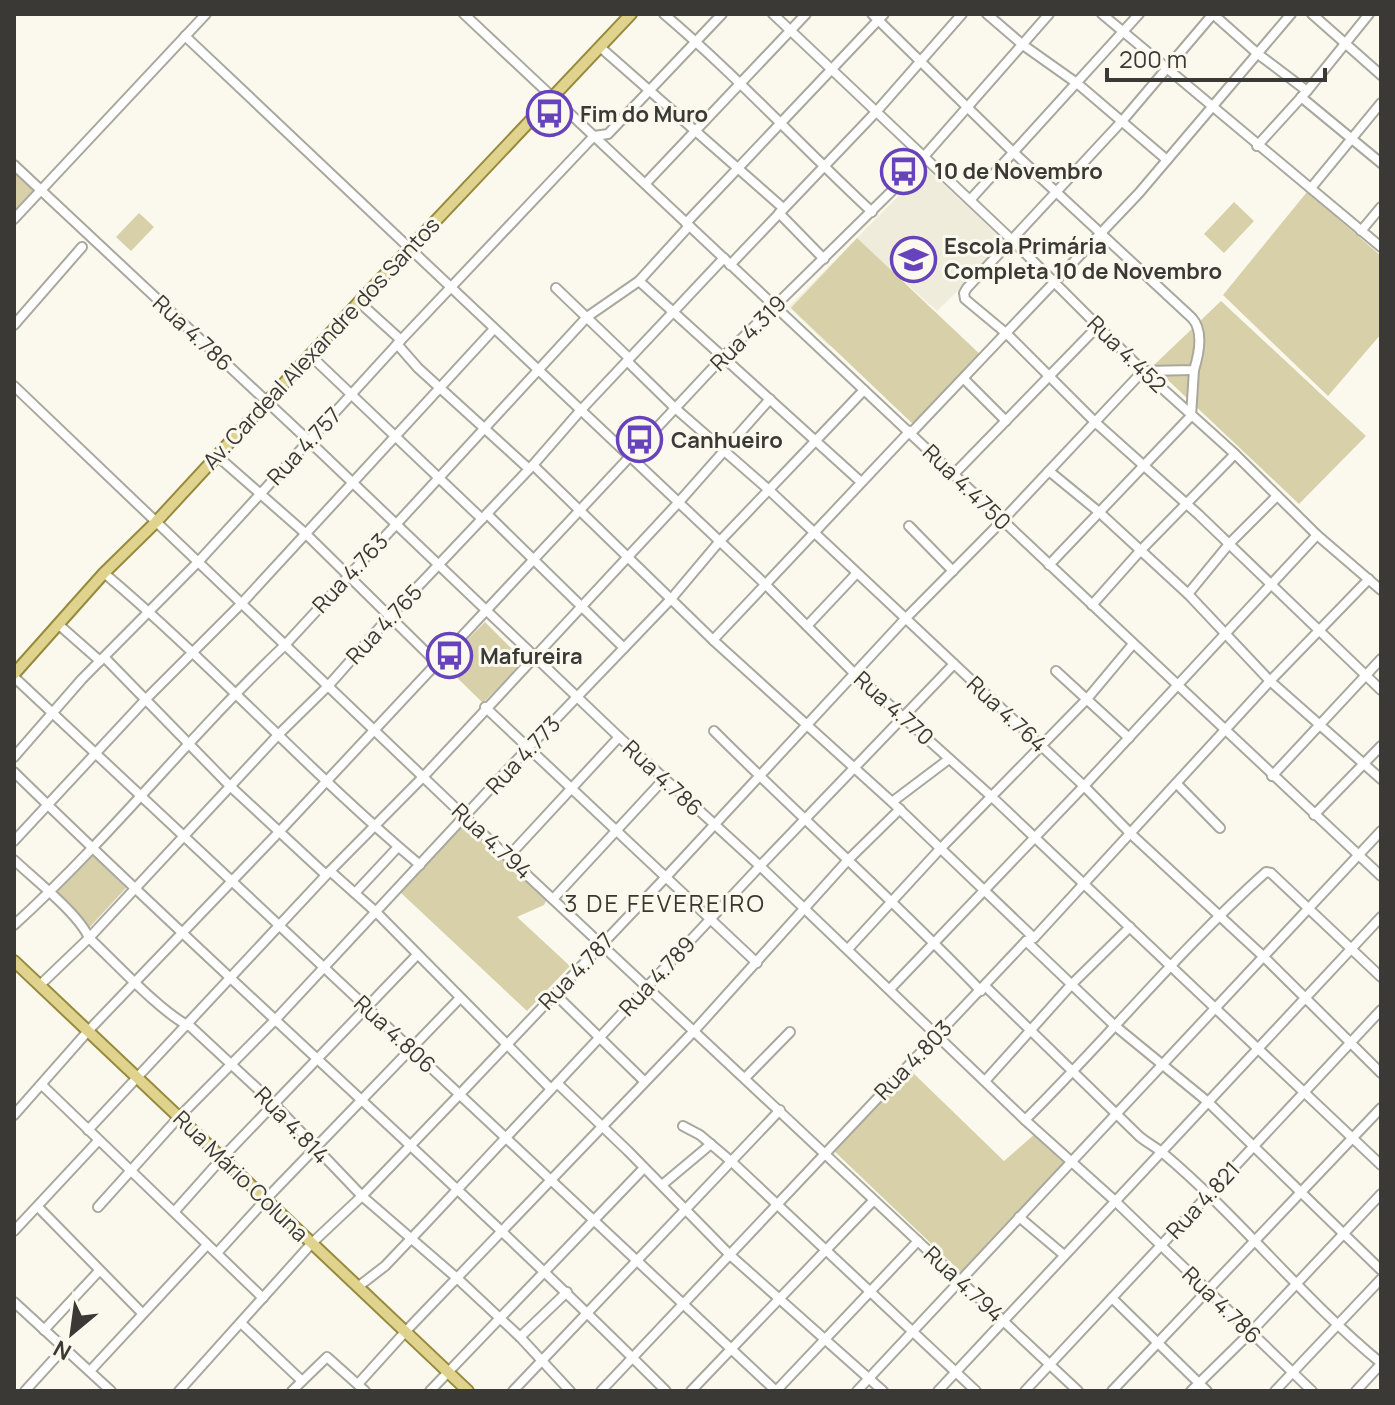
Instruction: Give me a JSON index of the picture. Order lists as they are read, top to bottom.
{
  "streets": {
    "main road": ["Av. Cardeal Alexandre dos Santos", "Rua Mário Coluna"],
    "street": [
      "Rua 4.786",
      "Rua 4.319",
      "Rua 4.452",
      "Rua 4.757",
      "Rua 4.4750",
      "Rua 4.763",
      "Rua 4.765",
      "Rua 4.770",
      "Rua 4.764",
      "Rua 4.773",
      "Rua 4.794",
      "Rua 4.787",
      "Rua 4.789",
      "Rua 4.806",
      "Rua 4.803",
      "Rua 4.814",
      "Rua 4.821"
    ]
  },
  "crossings": [
    ["Rua 4.786", "Rua 4.319"],
    ["Rua 4.786", "Av. Cardeal Alexandre dos Santos"],
    ["Rua 4.786", "Rua 4.757"],
    ["Rua 4.786", "Rua 4.763"],
    ["Rua 4.786", "Rua 4.765"],
    ["Rua 4.786", "Rua 4.773"],
    ["Rua 4.786", "Rua 4.787"],
    ["Rua 4.786", "Rua 4.789"],
    ["Rua 4.786", "Rua 4.803"],
    ["Rua 4.786", "Rua 4.821"],
    ["Rua 4.319", "Rua 4.452"],
    ["Rua 4.319", "Rua 4.4750"],
    ["Rua 4.319", "Rua 4.770"],
    ["Rua 4.319", "Rua 4.764"],
    ["Rua 4.319", "Rua 4.794"],
    ["Rua 4.319", "Rua 4.806"],
    ["Rua 4.319", "Rua 4.814"],
    ["Rua 4.319", "Rua Mário Coluna"],
    ["Av. Cardeal Alexandre dos Santos", "Rua 4.4750"],
    ["Av. Cardeal Alexandre dos Santos", "Rua 4.770"],
    ["Av. Cardeal Alexandre dos Santos", "Rua 4.794"],
    ["Av. Cardeal Alexandre dos Santos", "Rua 4.806"],
    ["Rua 4.452", "Rua 4.763"],
    ["Rua 4.452", "Rua 4.765"],
    ["Rua 4.452", "Rua 4.787"],
    ["Rua 4.452", "Rua 4.803"],
    ["Rua 4.757", "Rua 4.4750"],
    ["Rua 4.757", "Rua 4.770"],
    ["Rua 4.757", "Rua 4.794"],
    ["Rua 4.757", "Rua 4.806"],
    ["Rua 4.4750", "Rua 4.763"],
    ["Rua 4.4750", "Rua 4.765"],
    ["Rua 4.4750", "Rua 4.773"],
    ["Rua 4.4750", "Rua 4.787"],
    ["Rua 4.4750", "Rua 4.803"],
    ["Rua 4.763", "Rua 4.770"],
    ["Rua 4.763", "Rua 4.764"],
    ["Rua 4.763", "Rua 4.794"],
    ["Rua 4.763", "Rua 4.806"],
    ["Rua 4.763", "Rua 4.814"],
    ["Rua 4.765", "Rua 4.770"],
    ["Rua 4.765", "Rua 4.764"],
    ["Rua 4.765", "Rua 4.794"],
    ["Rua 4.765", "Rua 4.806"],
    ["Rua 4.765", "Rua 4.814"],
    ["Rua 4.765", "Rua Mário Coluna"],
    ["Rua 4.770", "Rua 4.773"],
    ["Rua 4.770", "Rua 4.787"],
    ["Rua 4.770", "Rua 4.789"],
    ["Rua 4.770", "Rua 4.803"],
    ["Rua 4.770", "Rua 4.821"],
    ["Rua 4.764", "Rua 4.773"],
    ["Rua 4.764", "Rua 4.787"],
    ["Rua 4.764", "Rua 4.789"],
    ["Rua 4.764", "Rua 4.803"],
    ["Rua 4.764", "Rua 4.821"],
    ["Rua 4.773", "Rua 4.794"],
    ["Rua 4.773", "Rua 4.806"],
    ["Rua 4.773", "Rua 4.814"],
    ["Rua 4.773", "Rua Mário Coluna"],
    ["Rua 4.794", "Rua 4.787"],
    ["Rua 4.794", "Rua 4.789"],
    ["Rua 4.794", "Rua 4.803"],
    ["Rua 4.794", "Rua 4.821"],
    ["Rua 4.787", "Rua 4.806"],
    ["Rua 4.787", "Rua 4.814"],
    ["Rua 4.787", "Rua Mário Coluna"],
    ["Rua 4.789", "Rua 4.806"],
    ["Rua 4.789", "Rua 4.814"],
    ["Rua 4.789", "Rua Mário Coluna"],
    ["Rua 4.806", "Rua 4.803"]
  ],
  "districts": ["3 DE FEVEREIRO"],
  "places": {
    "bus stop": [
      "Fim do Muro",
      "10 de Novembro",
      "Canhueiro",
      "Mafureira"
    ],
    "school or university": ["Escola Primária Completa 10 de Novembro"]
  },
  "scale_bar": "200 m",
  "north": "bottom left"
}
